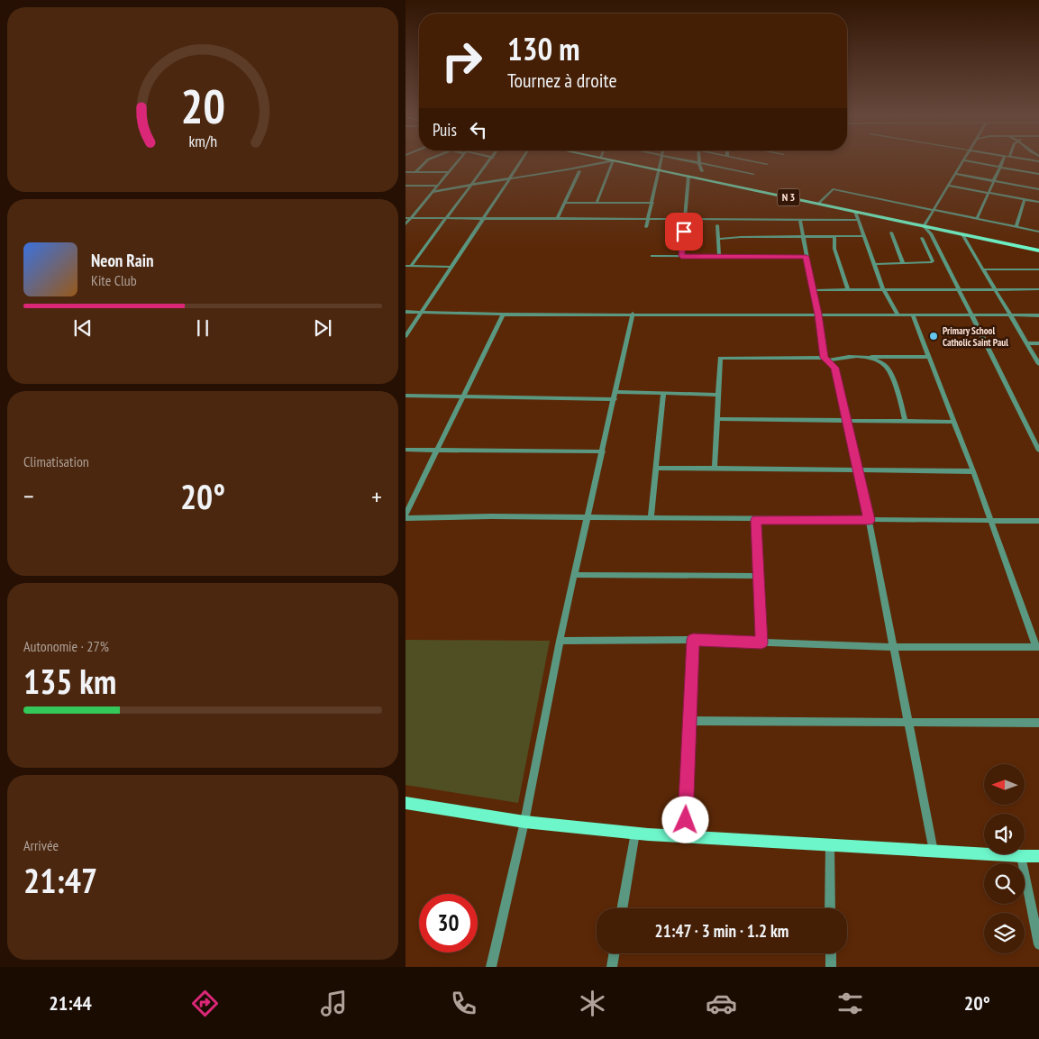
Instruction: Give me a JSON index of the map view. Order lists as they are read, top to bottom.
{
  "streets": {
    "main road": ["N 3"]
  },
  "places": ["Primary School Catholic Saint Paul"],
  "north": "left",
  "page": {
    "turn": ["130 m", "Tournez à droite"],
    "then": "Puis",
    "song": ["Neon Rain", "Kite Club"],
    "tile": [
      "Climatisation",
      ["Autonomie · 27%", "135 km"],
      ["Arrivée", "21:47"]
    ],
    "heat": ["−", "20°", "+"],
    "limit": "30",
    "trip": "21:47 · 3 min · 1.2 km",
    "tabs": ["21:44", "20°"],
    "gauge": ["20", "km/h"]
  }
}
